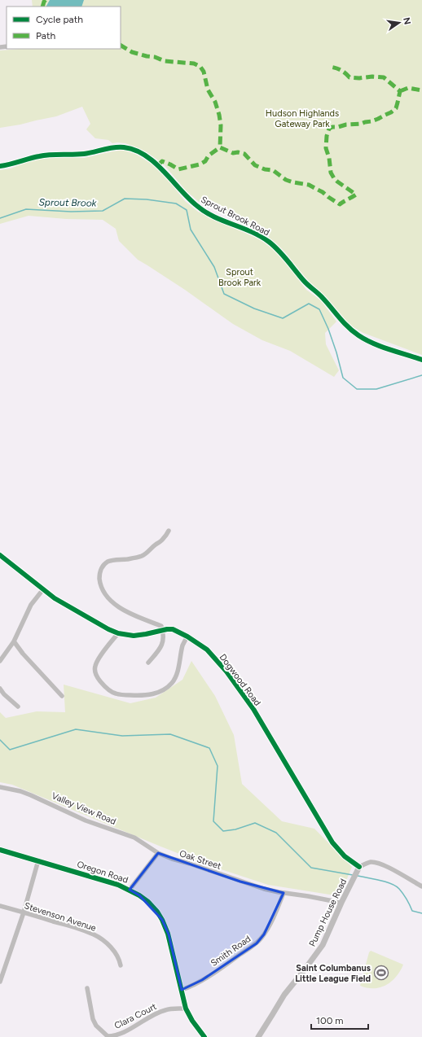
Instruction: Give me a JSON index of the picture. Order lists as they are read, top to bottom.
{
  "streets": {
    "street": [
      "Sprout Brook Road",
      "Dogwood Road",
      "Valley View Road",
      "Oak Street",
      "Oregon Road",
      "Pump House Road",
      "Stevenson Avenue",
      "Smith Road",
      "Clara Court"
    ]
  },
  "crossings": [
    ["Dogwood Road", "Pump House Road"],
    ["Valley View Road", "Oak Street"],
    ["Oak Street", "Smith Road"],
    ["Oregon Road", "Smith Road"],
    ["Oregon Road", "Clara Court"]
  ],
  "water": ["Sprout Brook"],
  "parks": ["Hudson Highlands Gateway Park", "Sprout Brook Park"],
  "places": {
    "sports": ["Saint Columbanus Little League Field"]
  },
  "legend": ["Cycle path", "Path"],
  "scale_bar": "100 m",
  "north": "right"
}
